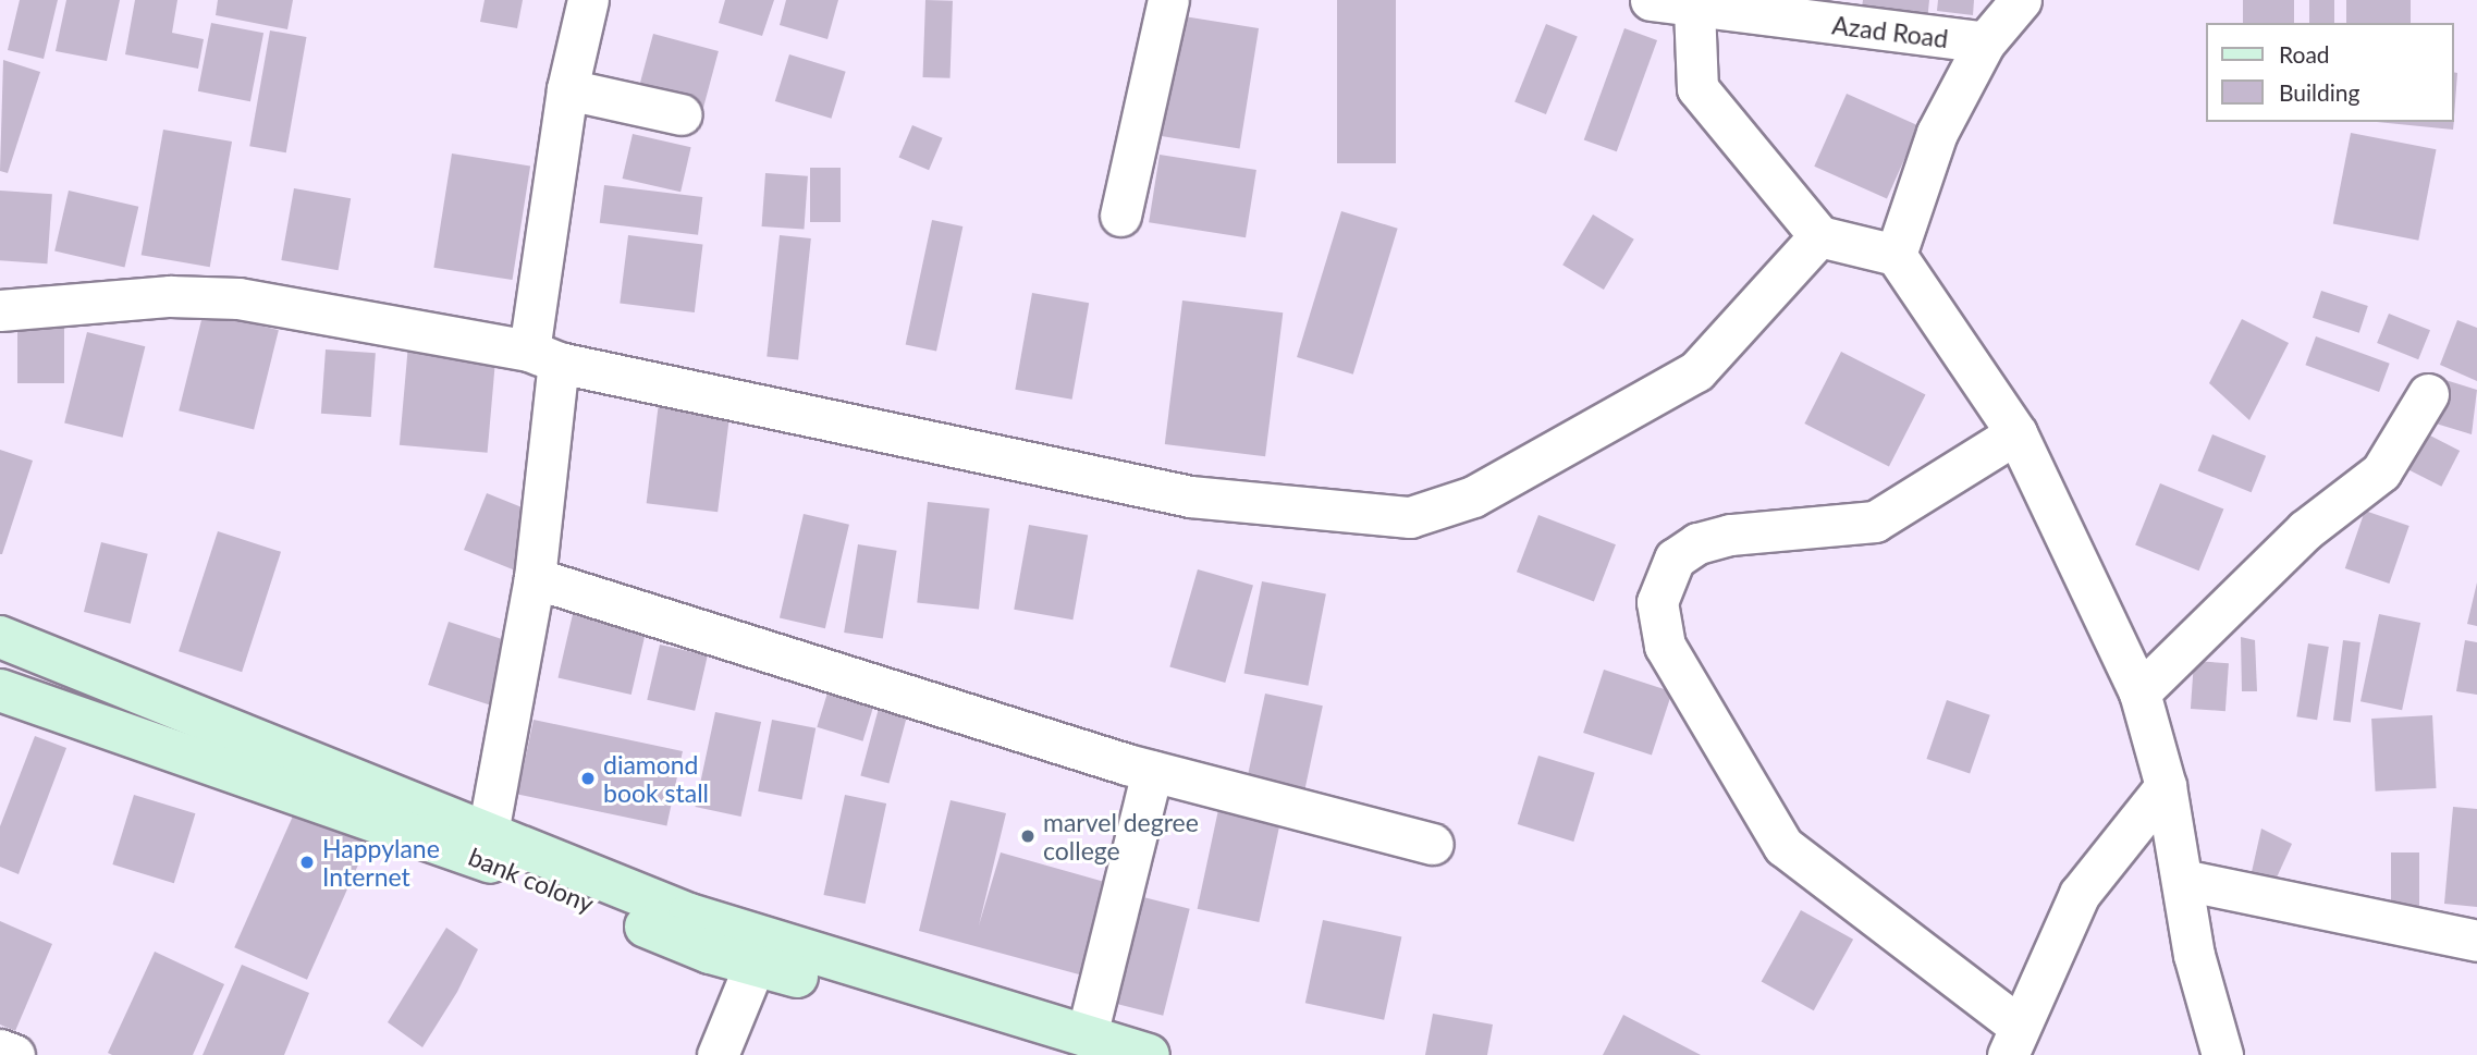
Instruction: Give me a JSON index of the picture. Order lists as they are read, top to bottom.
{
  "streets": {
    "main road": ["bank colony"],
    "street": ["Azad Road"]
  },
  "places": ["diamond book stall", "marvel degree college", "Happylane Internet"],
  "legend": ["Road", "Building"]
}
